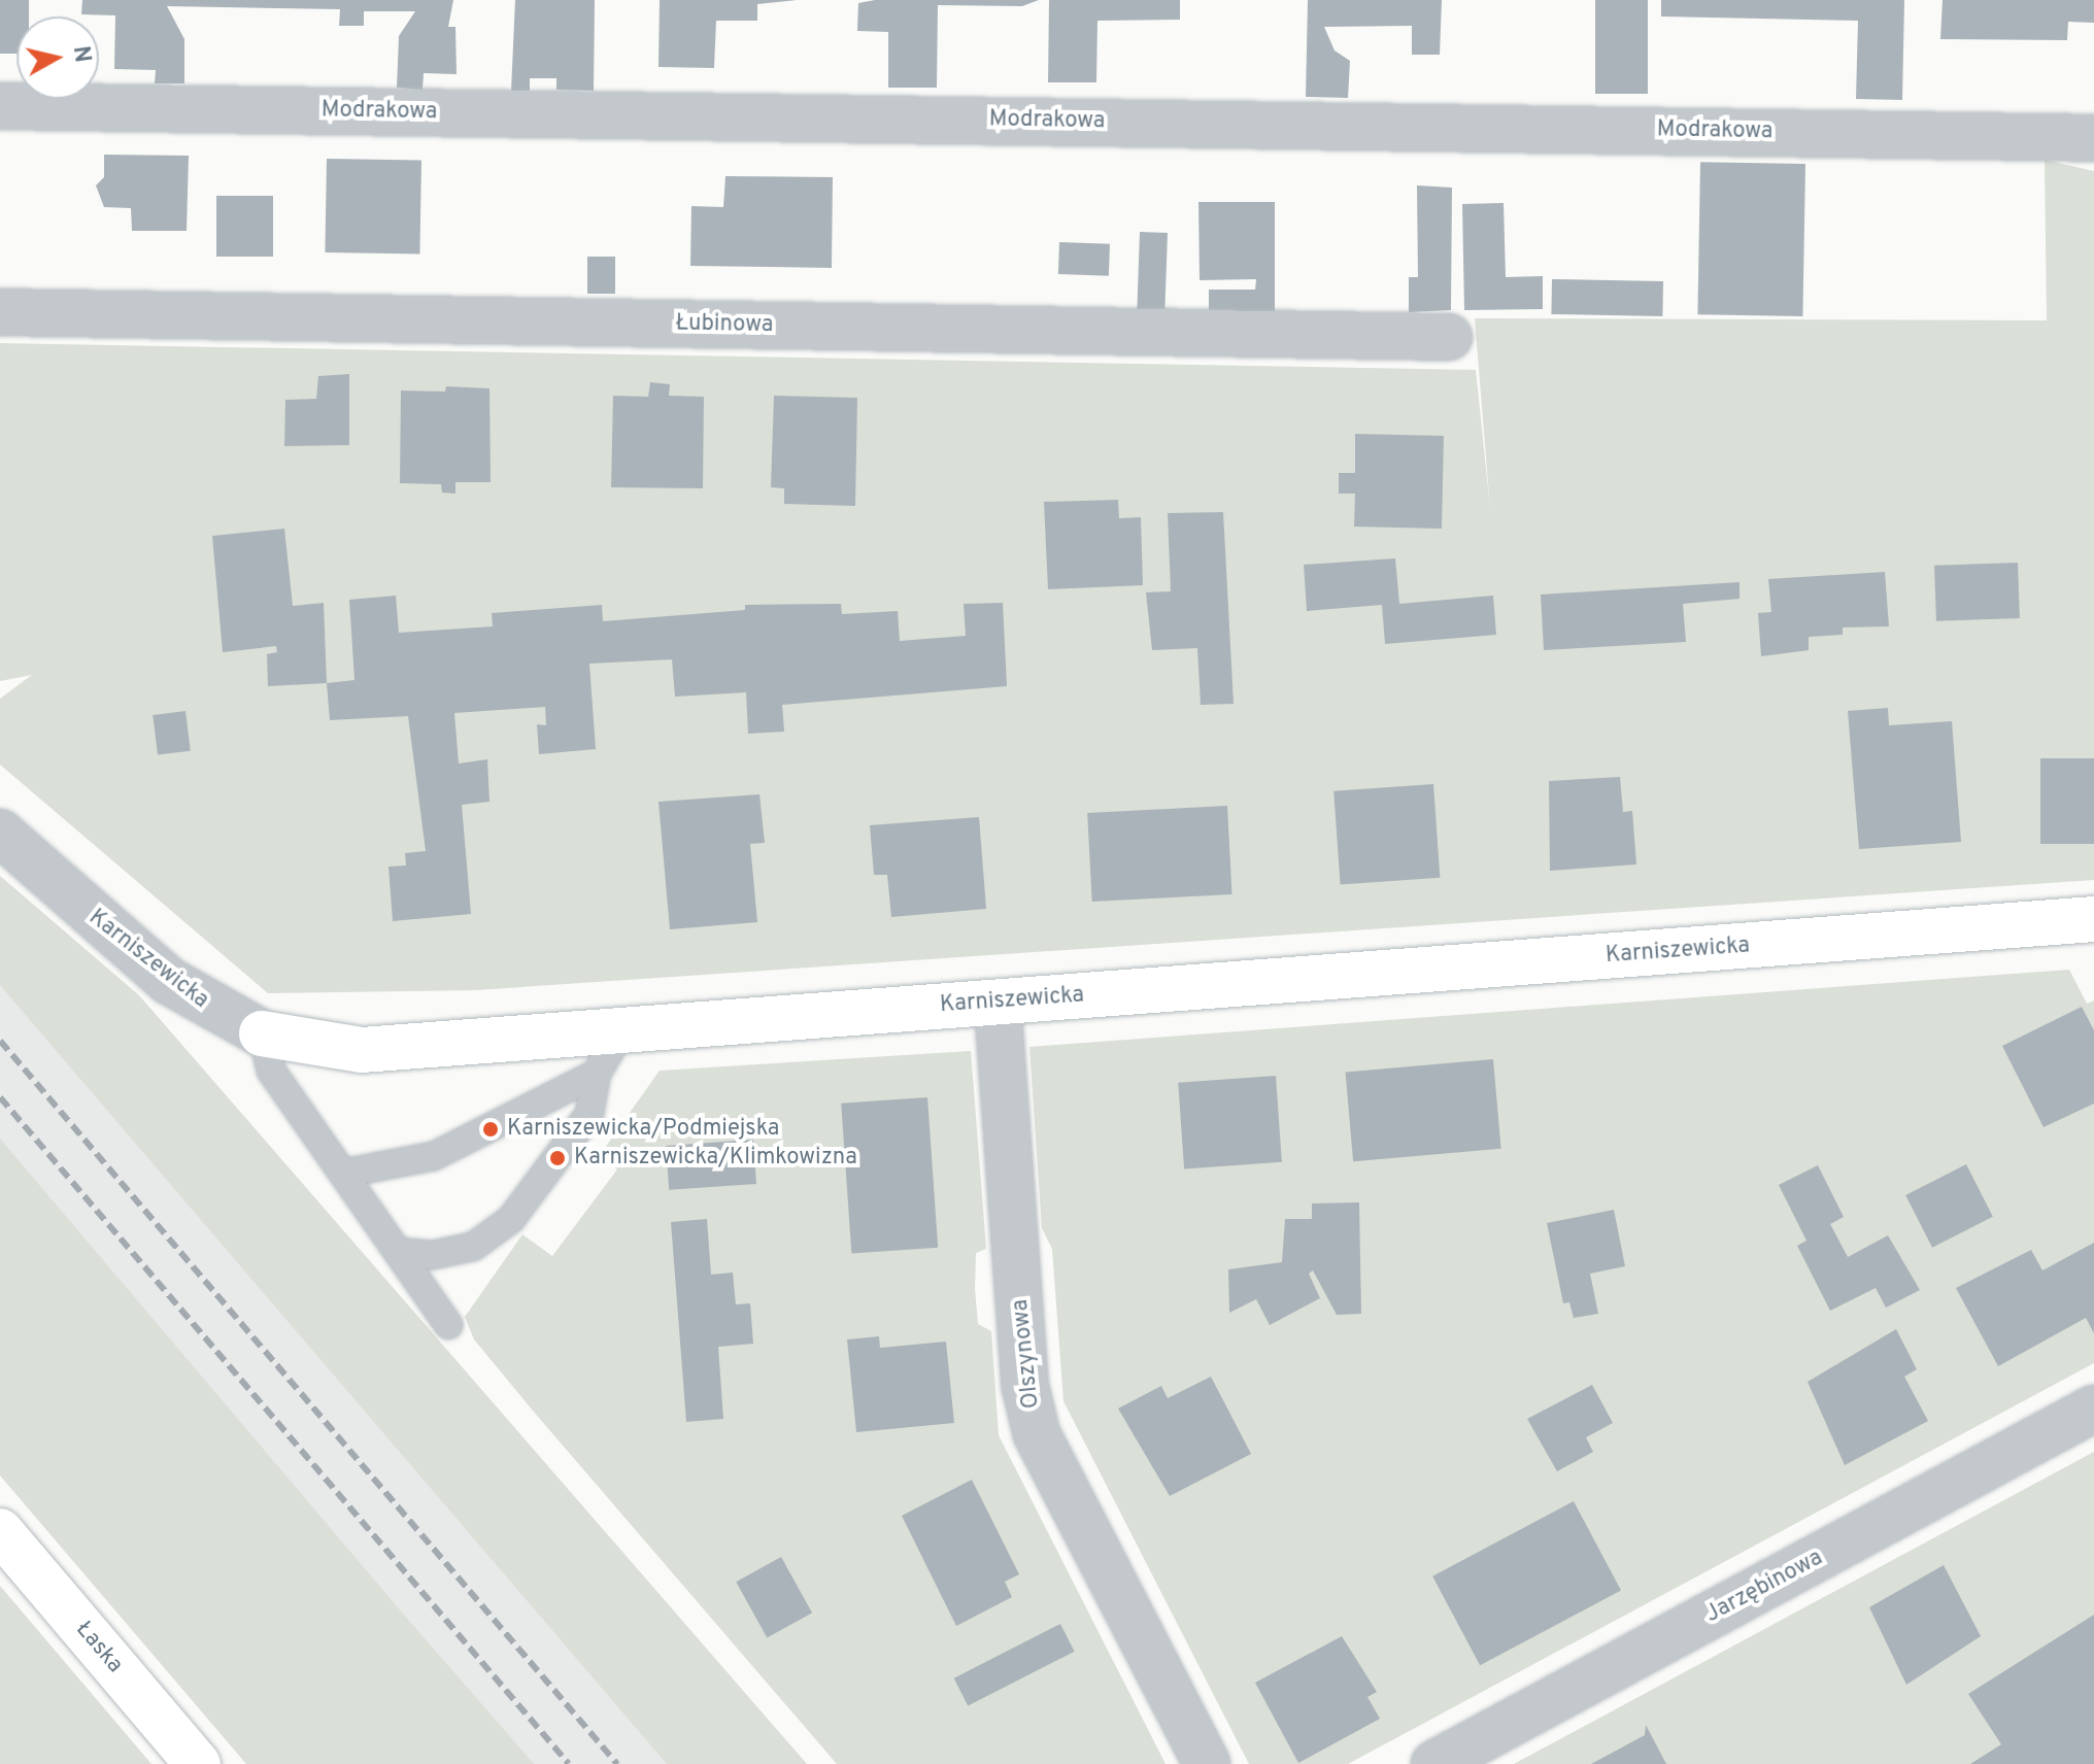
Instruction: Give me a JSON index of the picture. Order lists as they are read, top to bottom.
{
  "streets": {
    "street": [
      "Modrakowa",
      "Łubinowa",
      "Karniszewicka",
      "Olszynowa",
      "Jarzębinowa",
      "Łaska"
    ]
  },
  "crossings": [
    ["Karniszewicka", "Olszynowa"]
  ],
  "places": ["Karniszewicka/Podmiejska", "Karniszewicka/Klimkowizna"],
  "north": "right"
}
